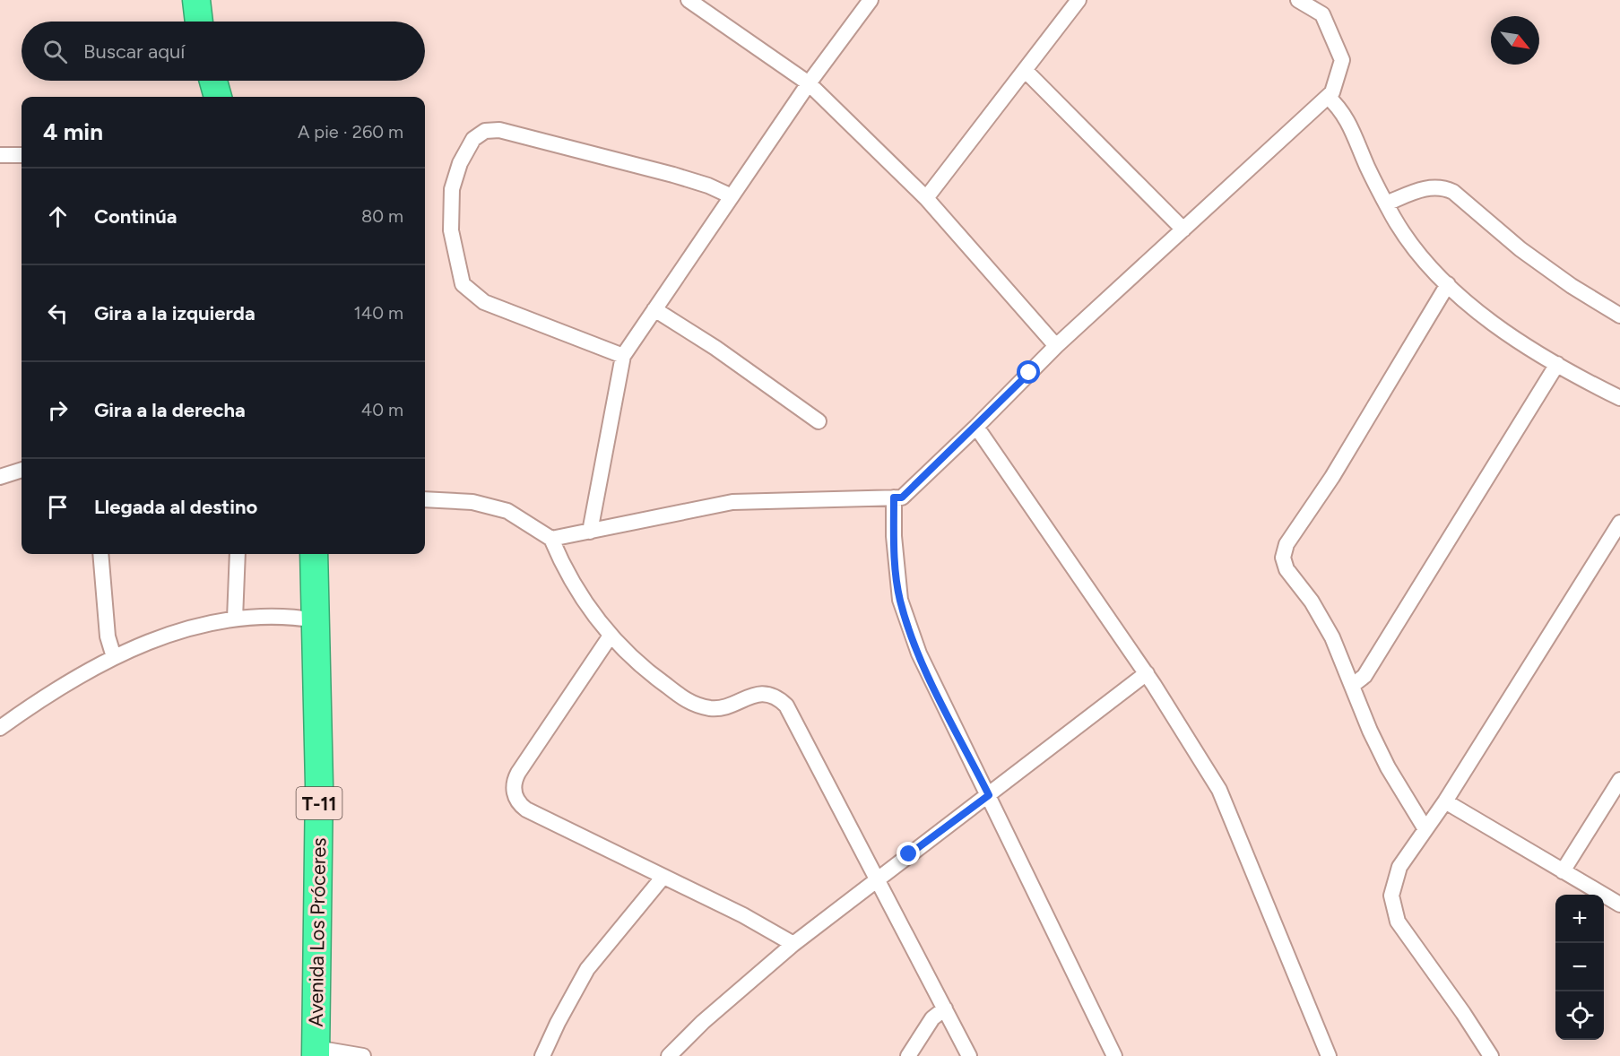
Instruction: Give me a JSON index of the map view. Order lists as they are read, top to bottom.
{
  "streets": {
    "highway": ["T-11", "Avenida Los Próceres"]
  },
  "north": "bottom right",
  "page": {
    "search": "Buscar aquí",
    "heading": ["4 min", "A pie · 260 m"],
    "list": [
      ["Continúa", "80 m"],
      ["Gira a la izquierda", "140 m"],
      ["Gira a la derecha", "40 m"],
      "Llegada al destino"
    ],
    "map_buttons": ["+", "−"]
  }
}
